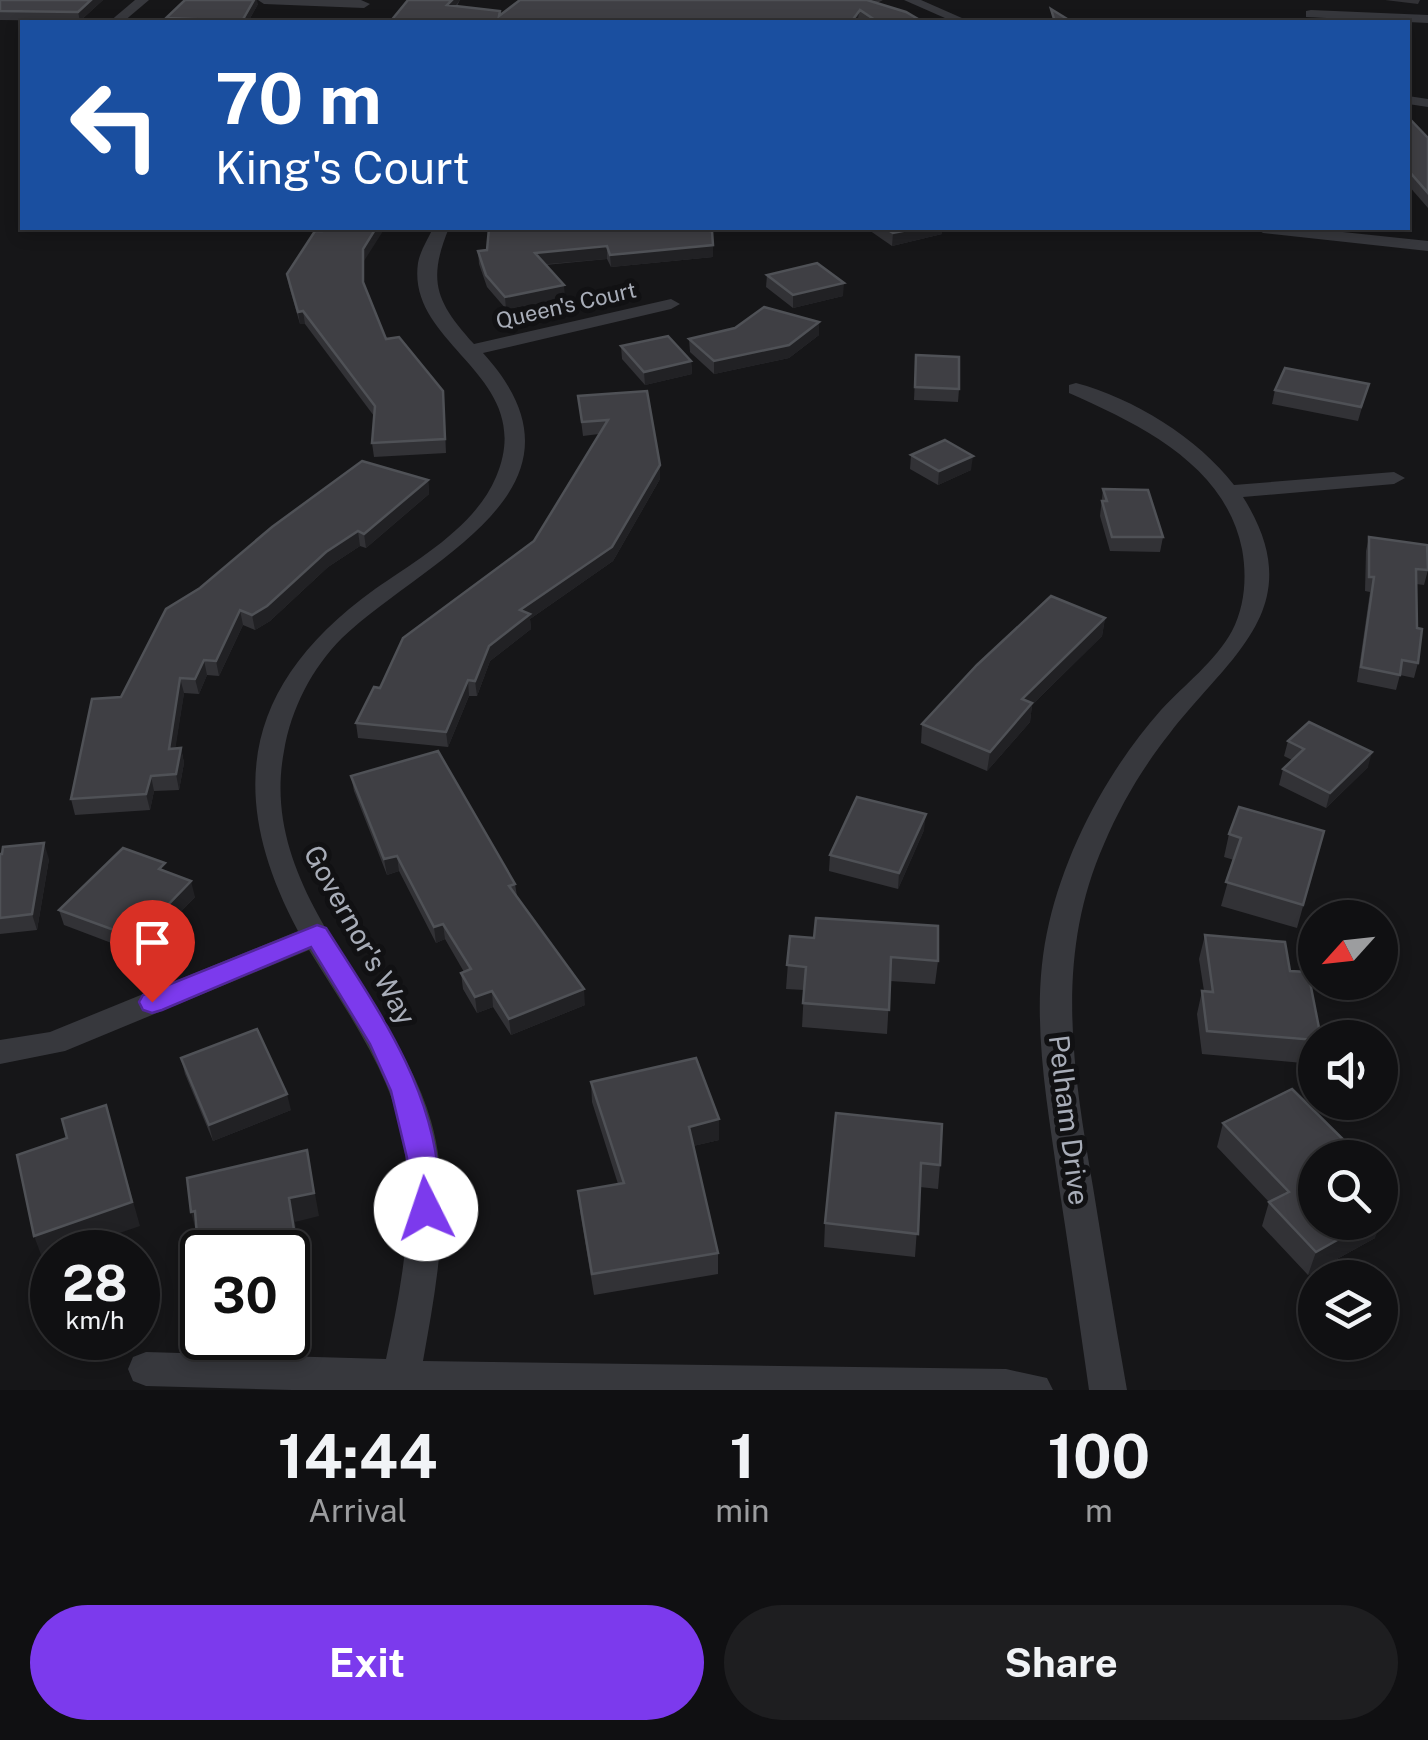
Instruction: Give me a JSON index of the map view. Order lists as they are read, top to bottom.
{
  "streets": {
    "street": ["Queen's Court", "Governor's Way", "Pelham Drive"]
  },
  "crossings": [
    ["Queen's Court", "Governor's Way"]
  ],
  "north": "bottom left",
  "page": {
    "turn": ["70 m", "King's Court"],
    "speed": "28 km/h",
    "limit": "30",
    "eta": [
      "14:44",
      "Arrival",
      "1",
      "min",
      "100",
      "m"
    ],
    "buttons": ["Exit", "Share"]
  }
}
